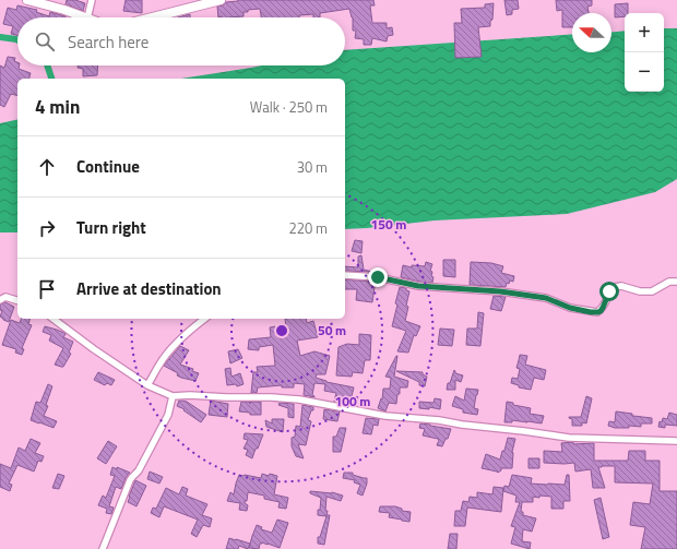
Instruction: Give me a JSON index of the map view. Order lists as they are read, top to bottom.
{
  "north": "left",
  "page": {
    "map_buttons": ["+", "−"],
    "search": "Search here",
    "heading": ["4 min", "Walk · 250 m"],
    "list": [
      ["Continue", "30 m"],
      ["Turn right", "220 m"],
      "Arrive at destination"
    ]
  },
  "rings": ["150 m", "50 m", "100 m"]
}
